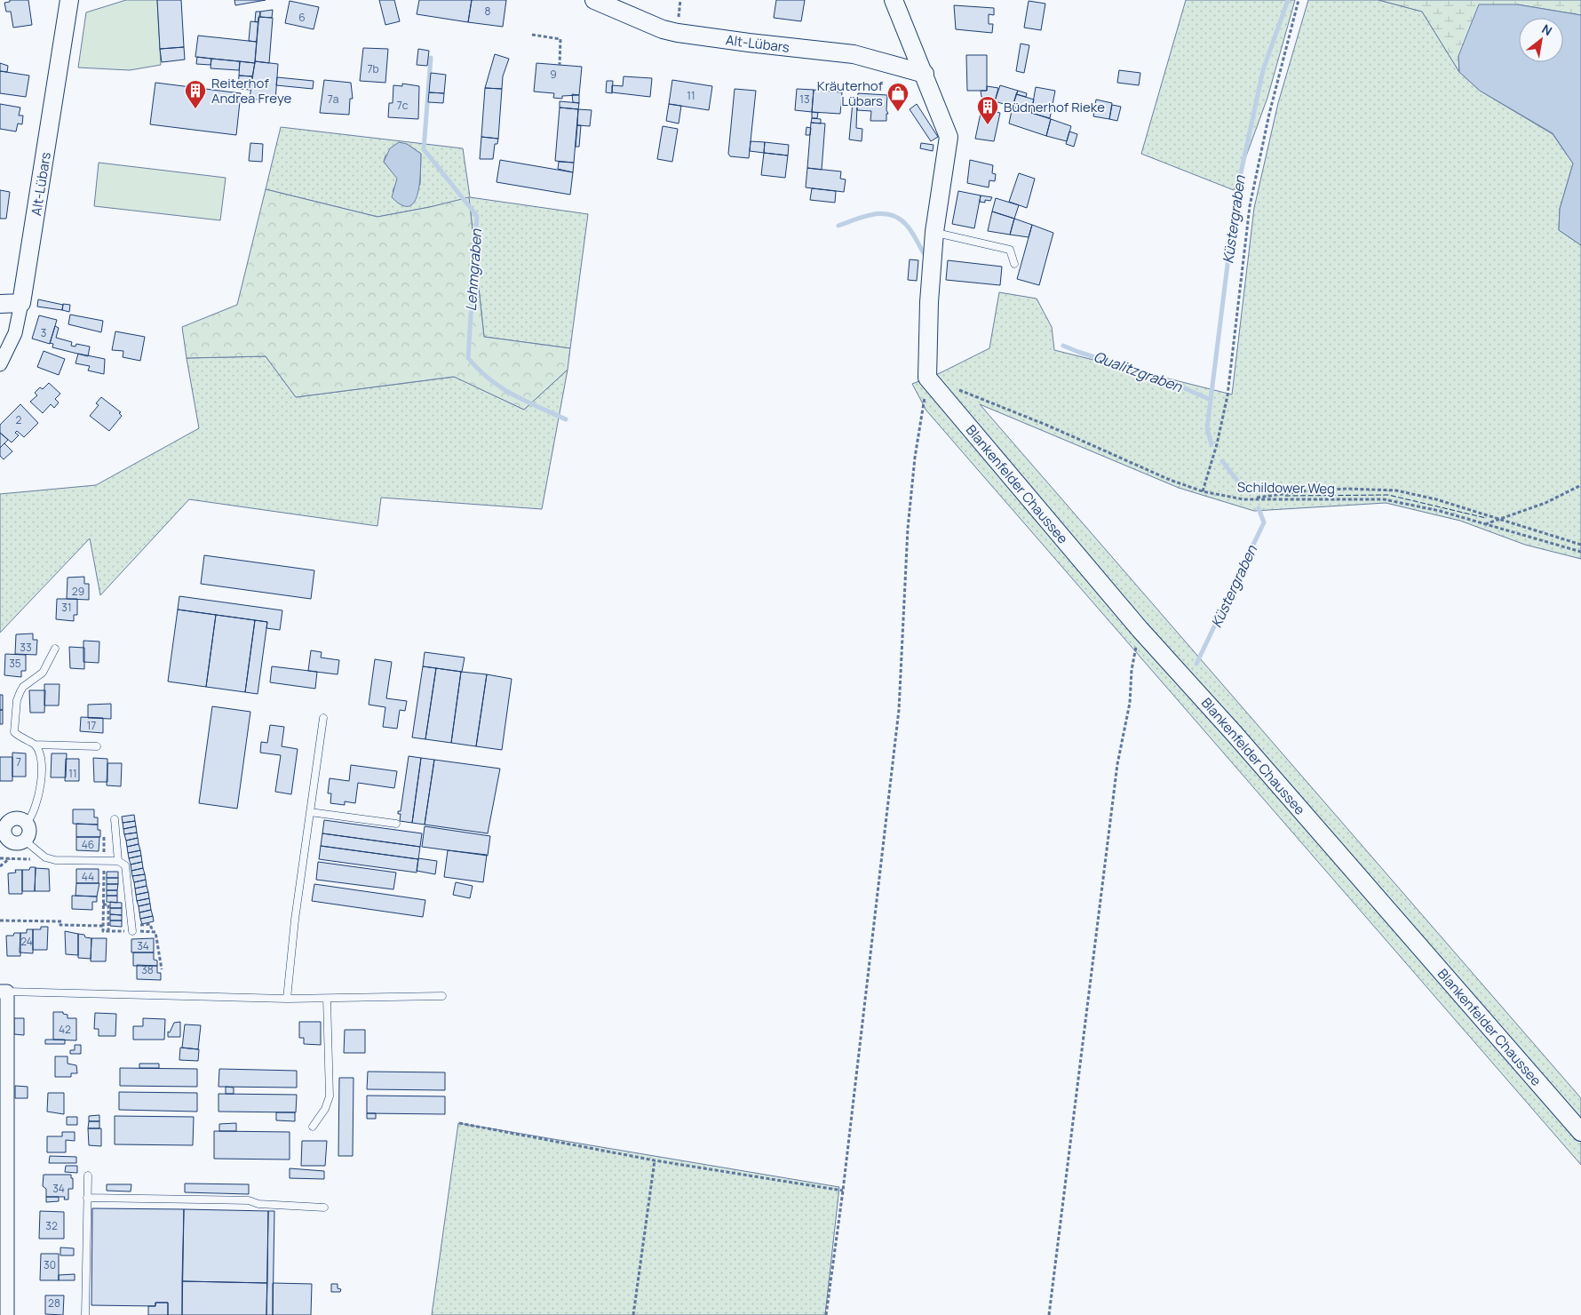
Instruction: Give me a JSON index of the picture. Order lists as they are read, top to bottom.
{
  "streets": {
    "street": ["Alt-Lübars", "Blankenfelder Chaussee"],
    "path": ["Schildower Weg"]
  },
  "water": ["Küstergraben", "Lehmgraben", "Qualitzgraben"],
  "places": {
    "building": ["Reiterhof Andrea Freye", "Büdnerhof Rieke"],
    "shop": ["Kräuterhof Lübars"]
  },
  "house_numbers": [
    "8",
    "6",
    "7b",
    "9",
    "11",
    "7a",
    "13",
    "7c",
    "3",
    "2",
    "29",
    "31",
    "33",
    "35",
    "17",
    "7",
    "11",
    "46",
    "44",
    "24",
    "34",
    "38",
    "42",
    "34",
    "32",
    "30",
    "28"
  ],
  "north": "top right"
}
